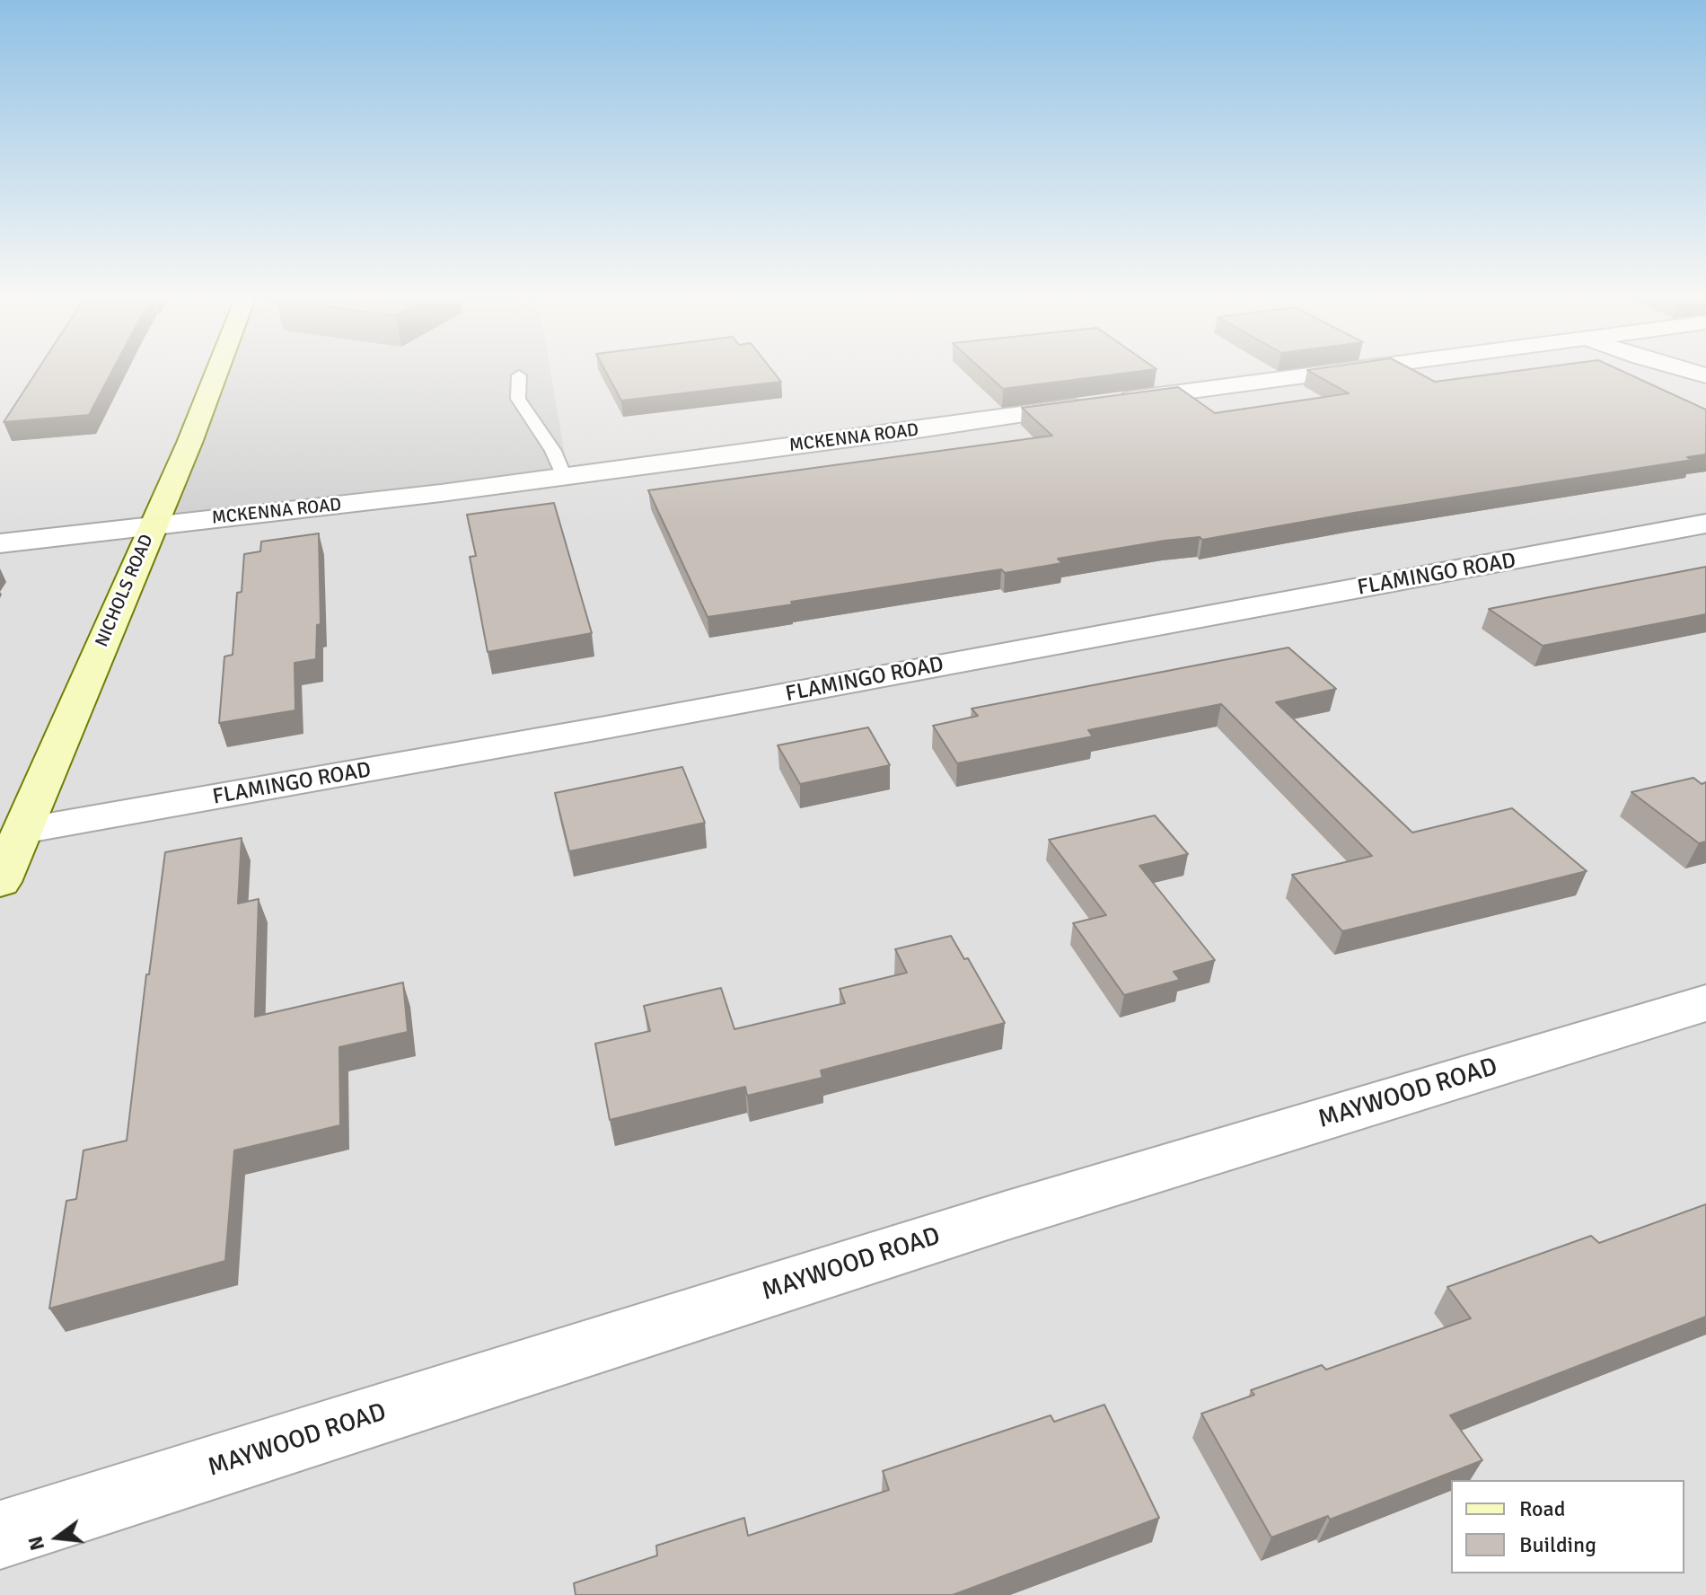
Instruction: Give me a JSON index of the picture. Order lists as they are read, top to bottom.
{
  "streets": {
    "street": [
      "MCKENNA ROAD",
      "FLAMINGO ROAD",
      "NICHOLS ROAD",
      "MAYWOOD ROAD"
    ]
  },
  "crossings": [
    ["MCKENNA ROAD", "NICHOLS ROAD"],
    ["FLAMINGO ROAD", "NICHOLS ROAD"]
  ],
  "legend": ["Road", "Building"],
  "north": "left"
}
